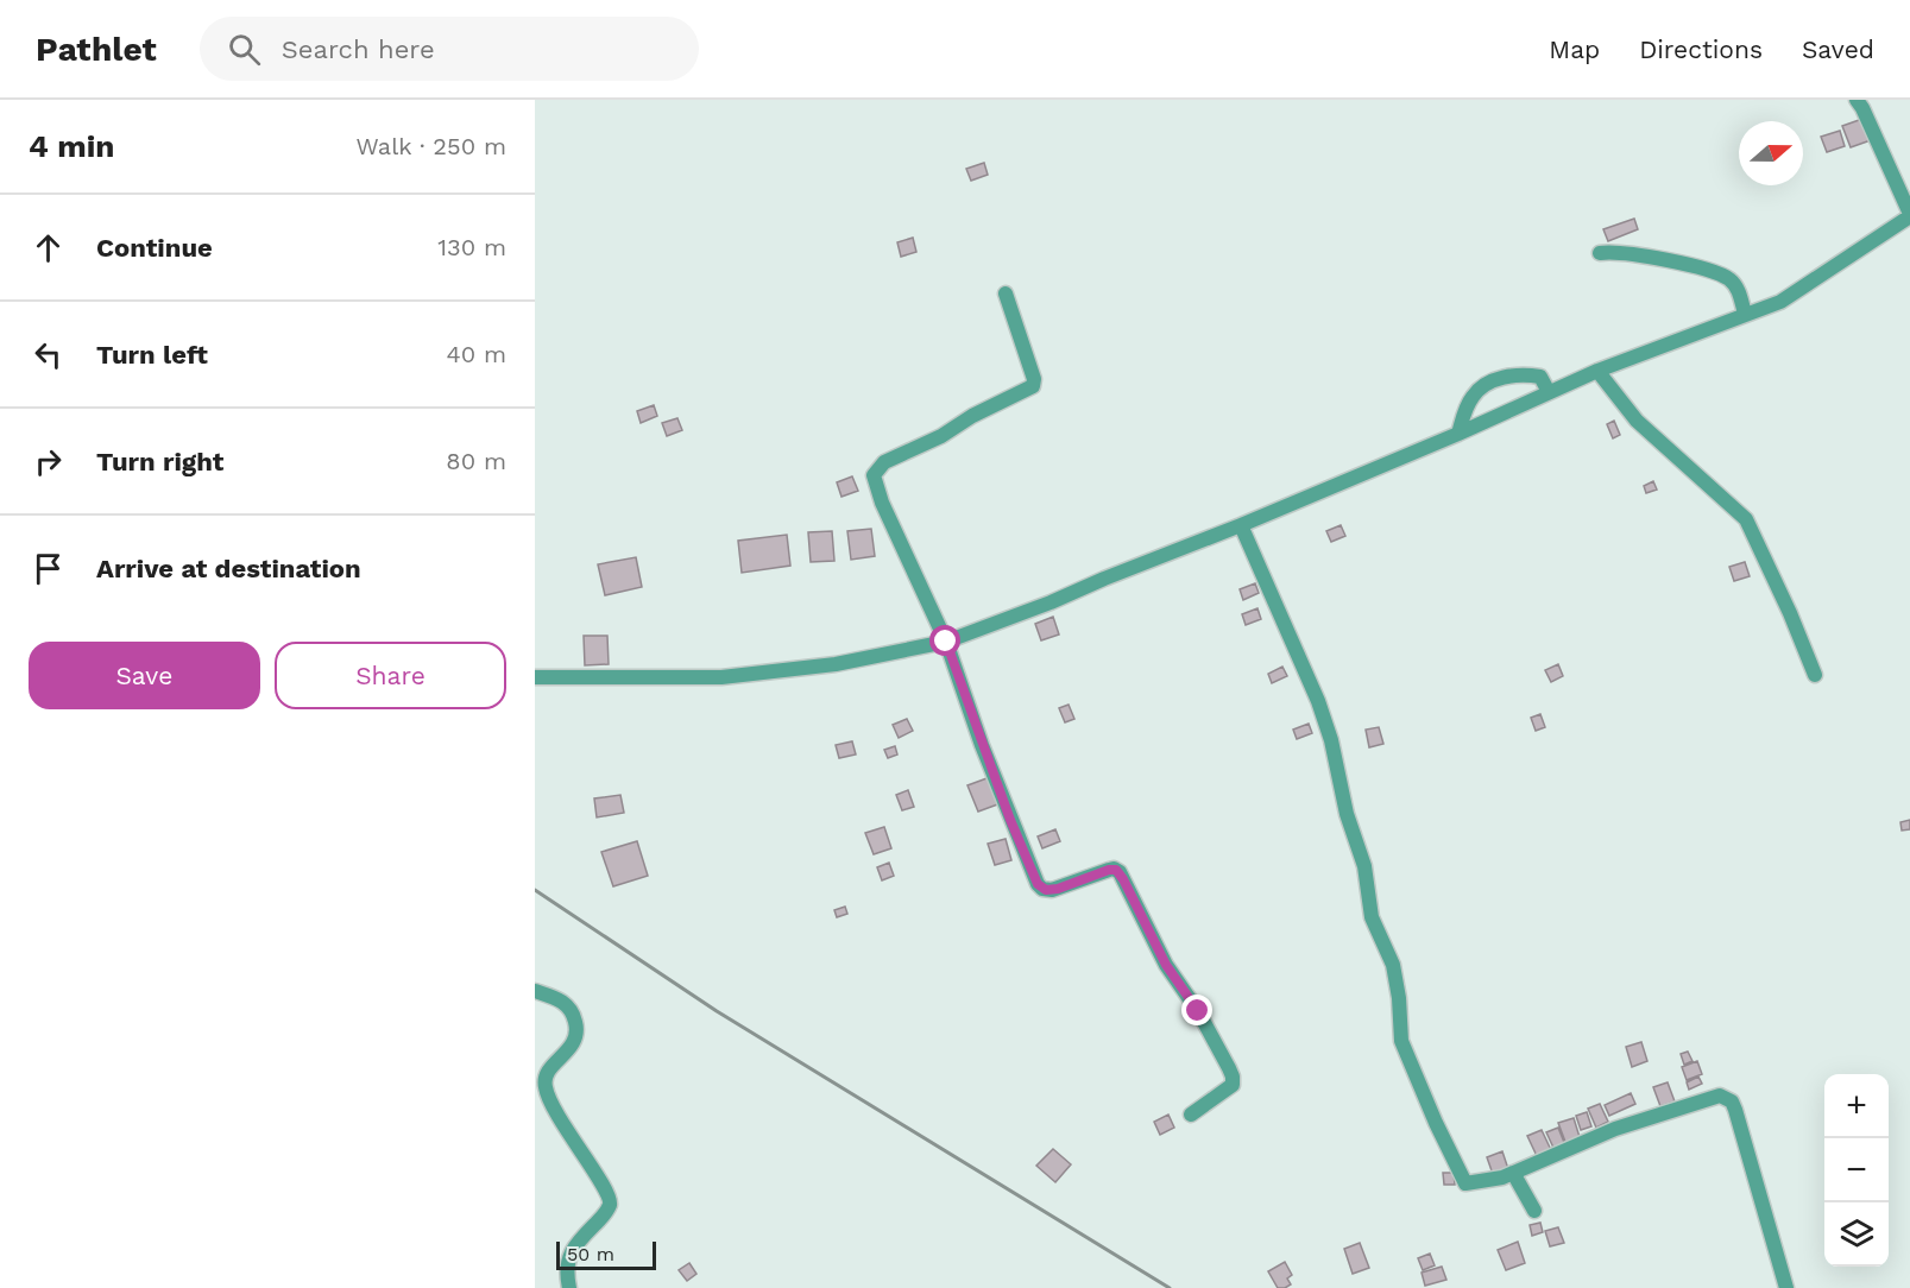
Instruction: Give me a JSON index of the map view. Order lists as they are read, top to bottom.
{
  "scale_bar": "50 m",
  "north": "right",
  "page": {
    "header": "Pathlet",
    "search": "Search here",
    "nav": ["Map", "Directions", "Saved"],
    "heading": ["4 min", "Walk · 250 m"],
    "list": [
      ["Continue", "130 m"],
      ["Turn left", "40 m"],
      ["Turn right", "80 m"],
      "Arrive at destination"
    ],
    "buttons": ["Save", "Share"],
    "map_buttons": ["+", "−"],
    "scale": "50 m"
  }
}
